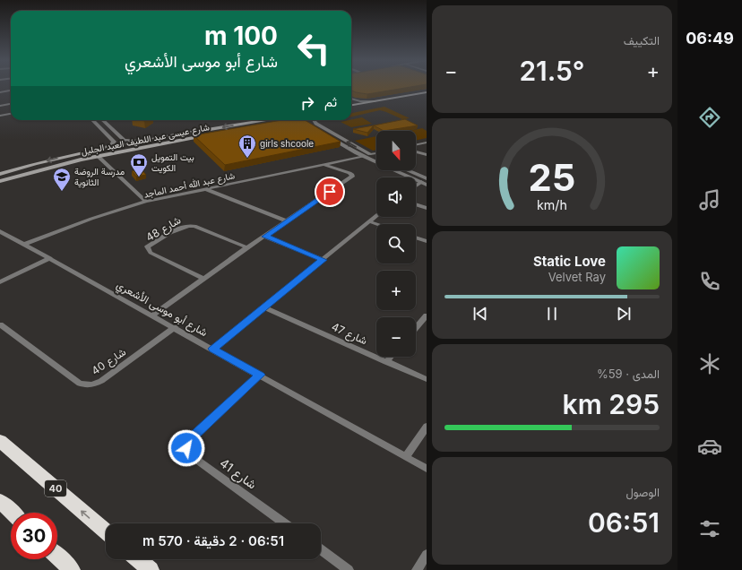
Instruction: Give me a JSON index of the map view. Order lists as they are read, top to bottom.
{
  "streets": {
    "highway": ["40"],
    "main road": ["شارع عيسى عبد اللطيف العبد الجليل"],
    "street": [
      "شارع عبد الله أحمد الماجد",
      "شارع 48",
      "شارع أبو موسى الأشعري",
      "شارع 47",
      "شارع 40",
      "شارع 41"
    ]
  },
  "crossings": [
    ["شارع عبد الله أحمد الماجد", "شارع أبو موسى الأشعري"],
    ["شارع أبو موسى الأشعري", "شارع 40"],
    ["شارع أبو موسى الأشعري", "شارع 41"]
  ],
  "places": {
    "building": ["girls shcoole"],
    "bank": ["بيت التمويل الكويت"],
    "school or university": ["مدرسة الروضة الثانوية"]
  },
  "north": "bottom",
  "page": {
    "tabs": "06:49",
    "tile": [
      "التكييف",
      ["المدى · 59%", "295 km"],
      ["الوصول", "06:51"]
    ],
    "turn": ["100 m", "شارع أبو موسى الأشعري"],
    "heat": ["−", "21.5°", "+"],
    "then": "ثم",
    "map_buttons": ["+", "−"],
    "song": ["Static Love", "Velvet Ray"],
    "limit": "30",
    "trip": "06:51 · 2 دقيقة · 570 m",
    "gauge": ["25", "km/h"]
  }
}
